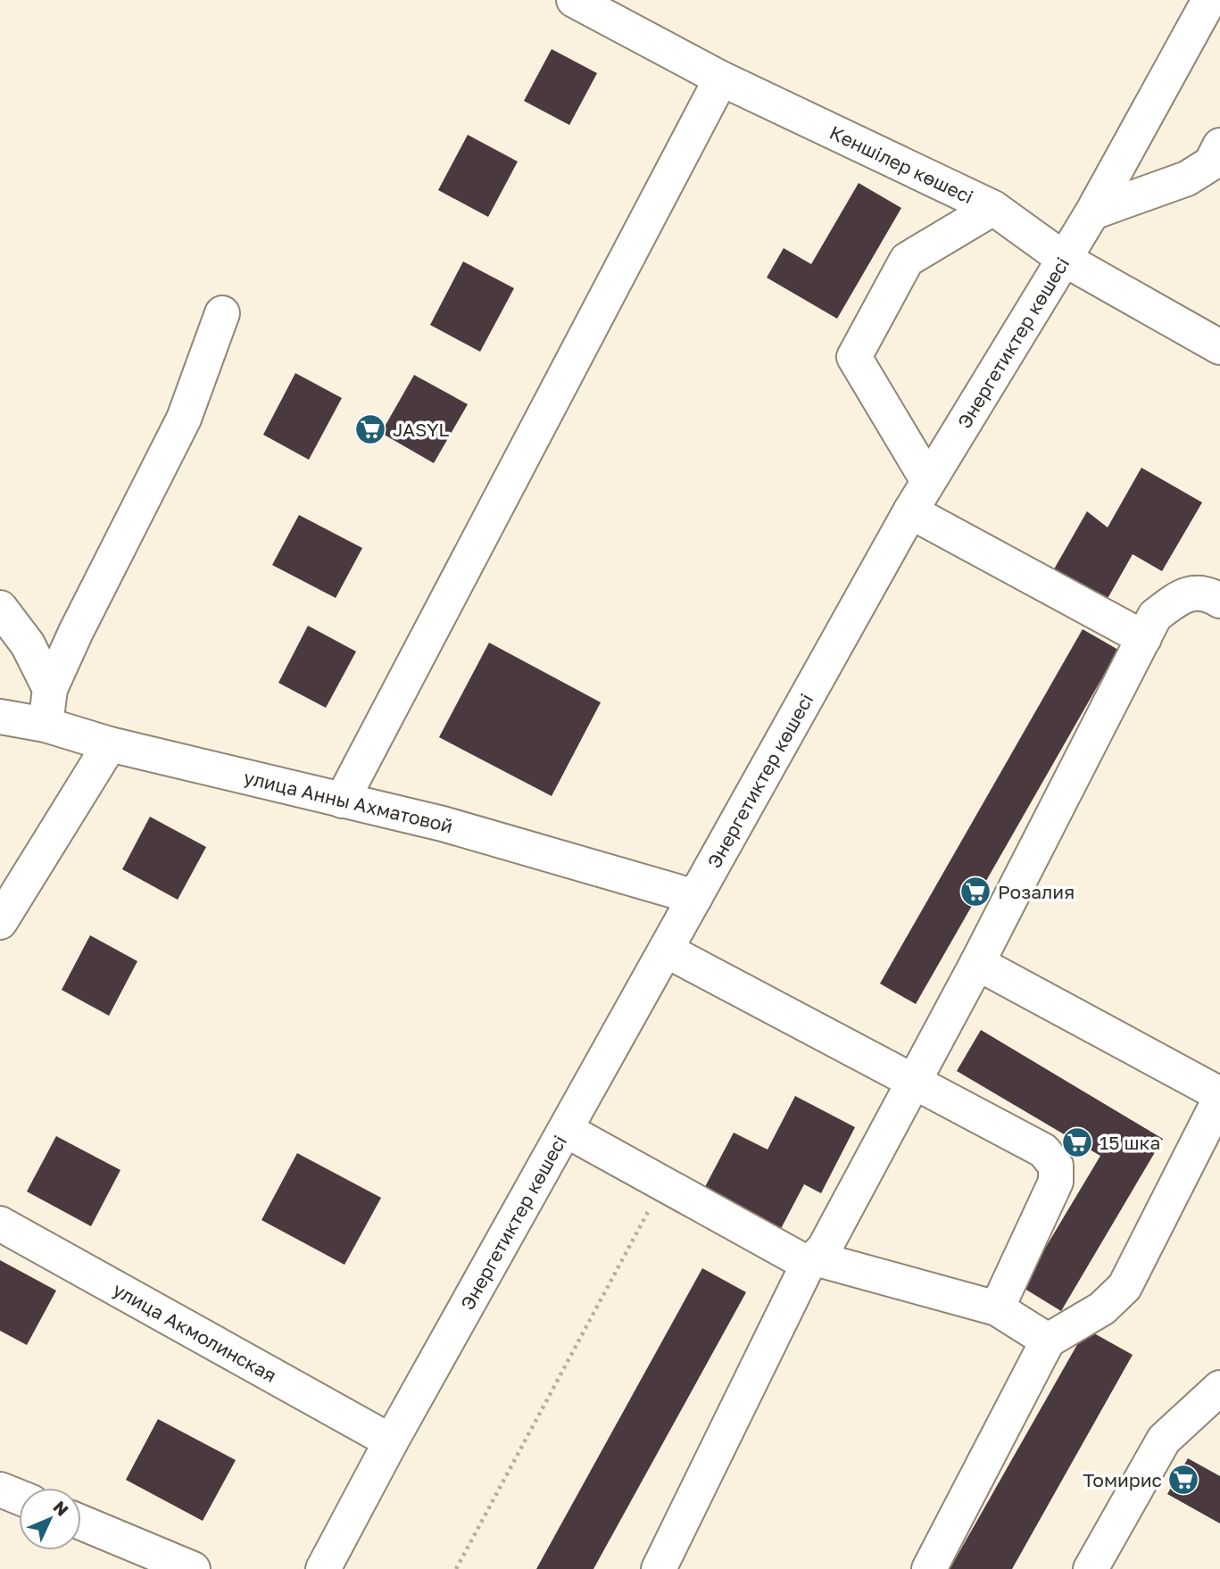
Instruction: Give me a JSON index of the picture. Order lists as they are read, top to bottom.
{
  "streets": {
    "street": [
      "Кеншілер көшесі",
      "Энергетиктер көшесі",
      "улица Анны Ахматовой",
      "улица Акмолинская"
    ]
  },
  "crossings": [
    ["Кеншілер көшесі", "Энергетиктер көшесі"],
    ["Энергетиктер көшесі", "улица Анны Ахматовой"],
    ["Энергетиктер көшесі", "улица Акмолинская"]
  ],
  "places": {
    "supermarket": [
      "JASYL",
      "Розалия",
      "15 шка",
      "Томирис"
    ]
  },
  "north": "top right"
}
